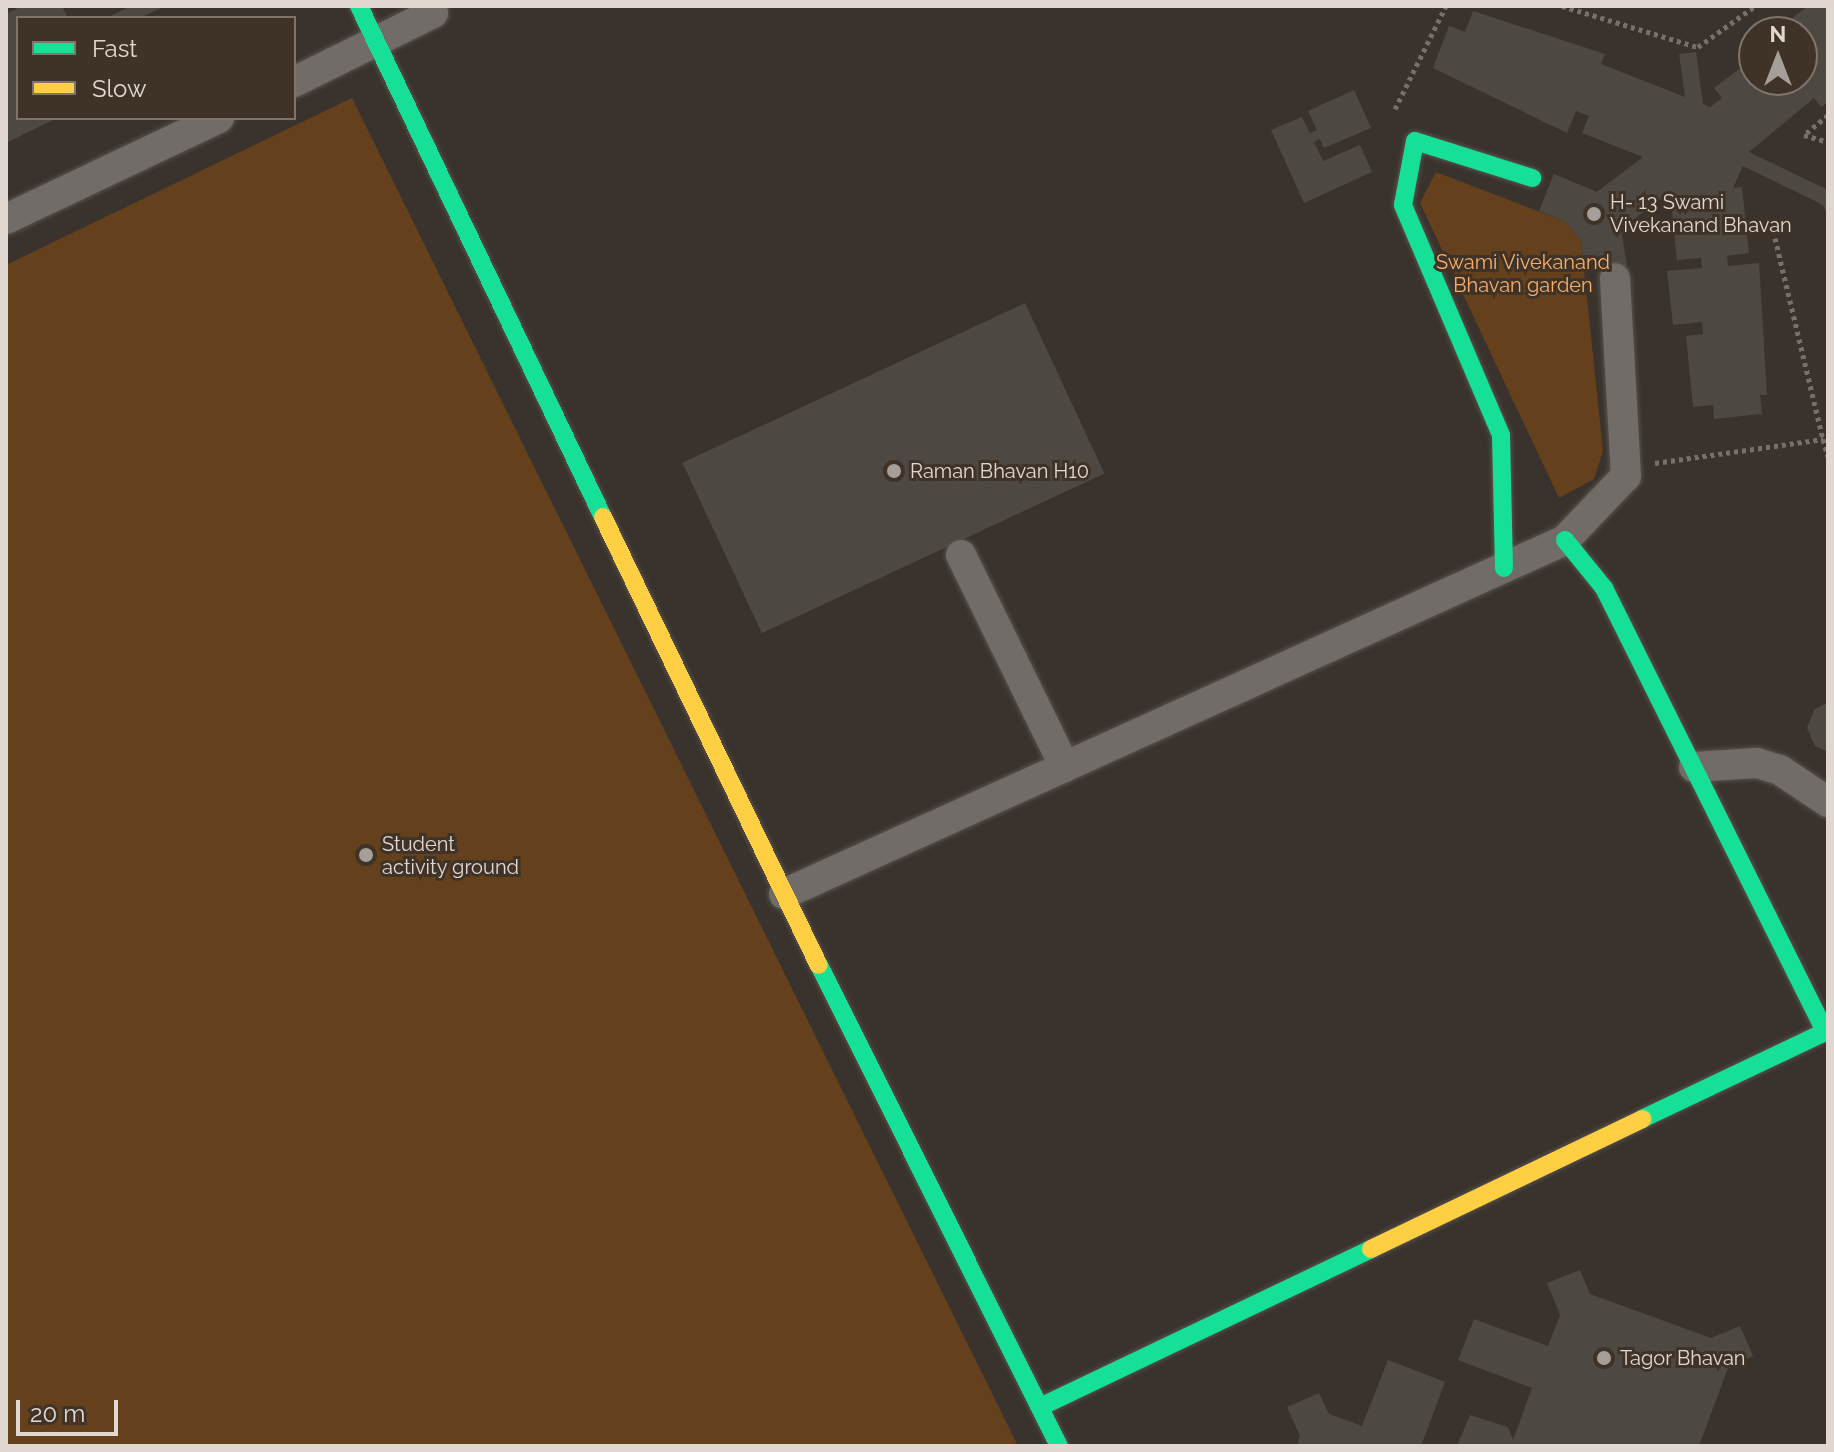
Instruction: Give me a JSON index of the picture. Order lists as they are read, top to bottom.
{
  "parks": ["Swami Vivekanand Bhavan garden"],
  "places": [
    "H- 13 Swami Vivekanand Bhavan",
    "Raman Bhavan H10",
    "Student activity ground",
    "Tagor Bhavan"
  ],
  "legend": ["Fast", "Slow"],
  "scale_bar": "20 m",
  "north": "top"
}
